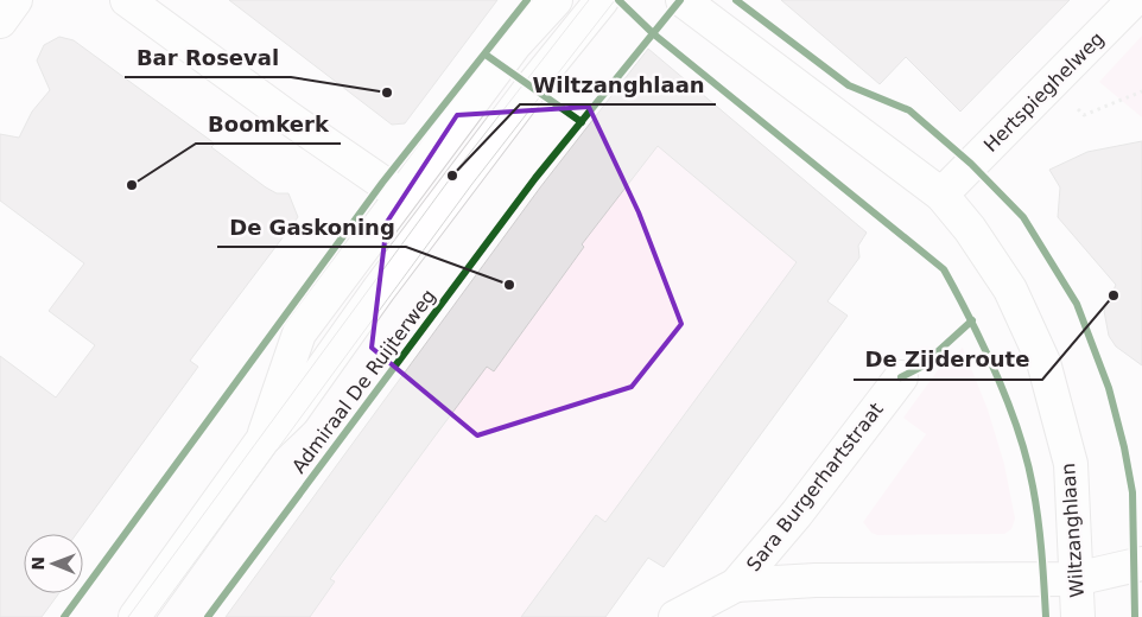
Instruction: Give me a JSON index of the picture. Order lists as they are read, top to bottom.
{
  "streets": {
    "street": [
      "Hertspieghelweg",
      "Admiraal De Ruijterweg",
      "Sara Burgerhartstraat",
      "Wiltzanghlaan"
    ]
  },
  "crossings": [
    ["Hertspieghelweg", "Wiltzanghlaan"],
    ["Sara Burgerhartstraat", "Wiltzanghlaan"]
  ],
  "places": [
    "Bar Roseval",
    "Wiltzanghlaan",
    "Boomkerk",
    "De Gaskoning",
    "De Zijderoute"
  ],
  "north": "left"
}
